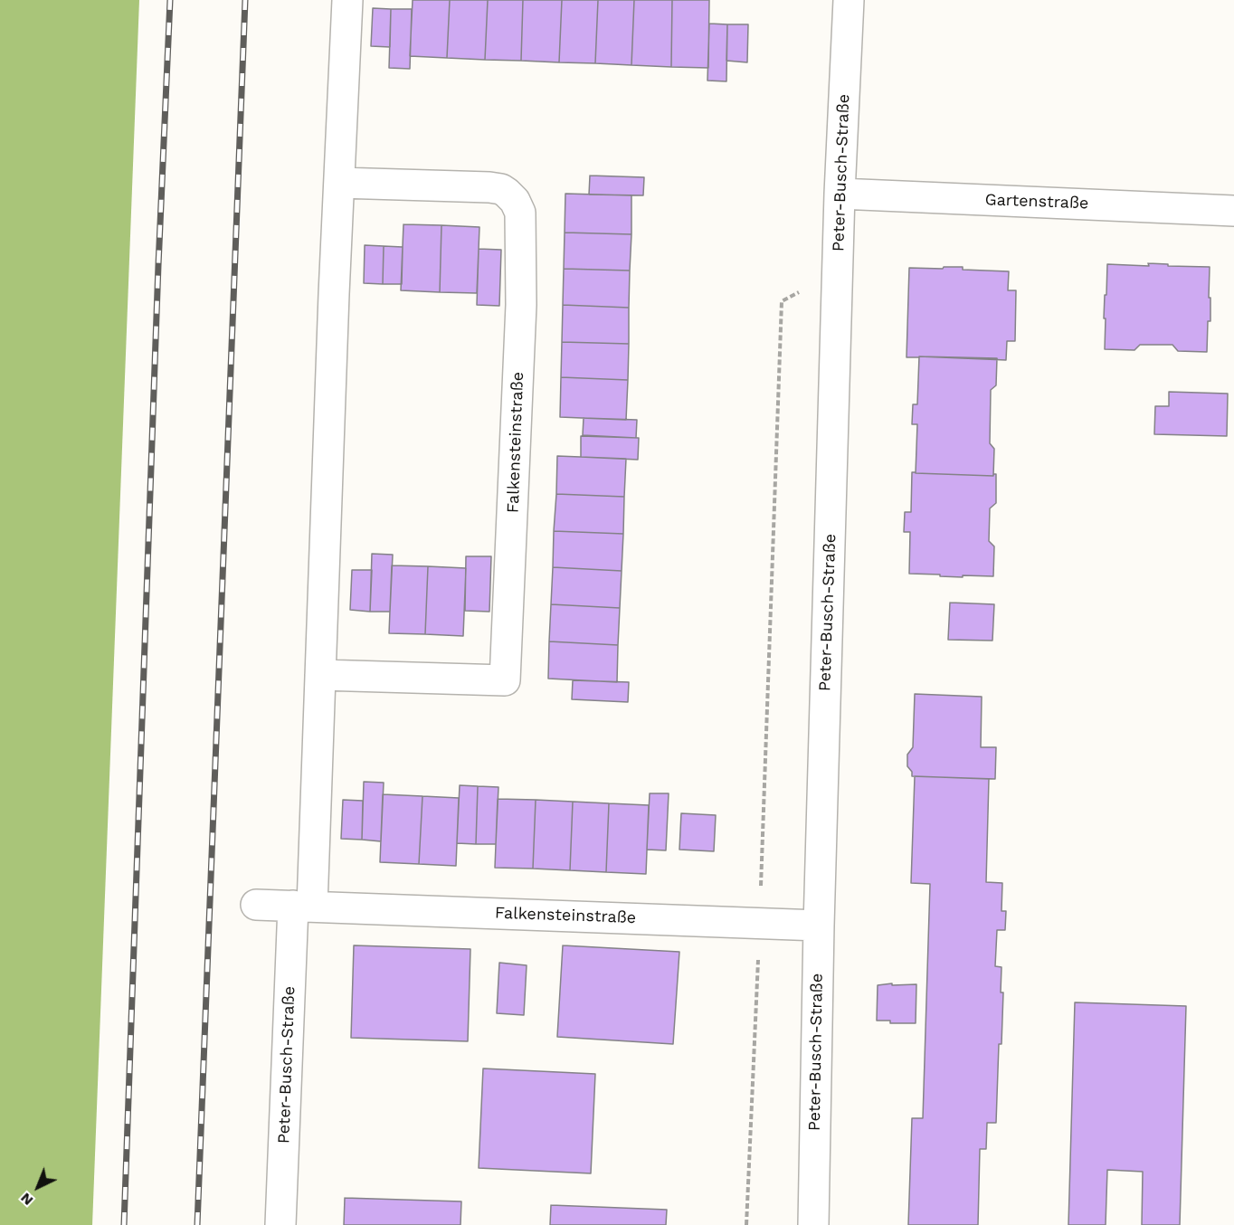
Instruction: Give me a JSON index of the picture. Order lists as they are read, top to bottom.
{
  "streets": {
    "street": ["Peter-Busch-Straße", "Gartenstraße", "Falkensteinstraße"]
  },
  "crossings": [
    ["Peter-Busch-Straße", "Gartenstraße"],
    ["Peter-Busch-Straße", "Falkensteinstraße"]
  ],
  "north": "bottom left"
}
